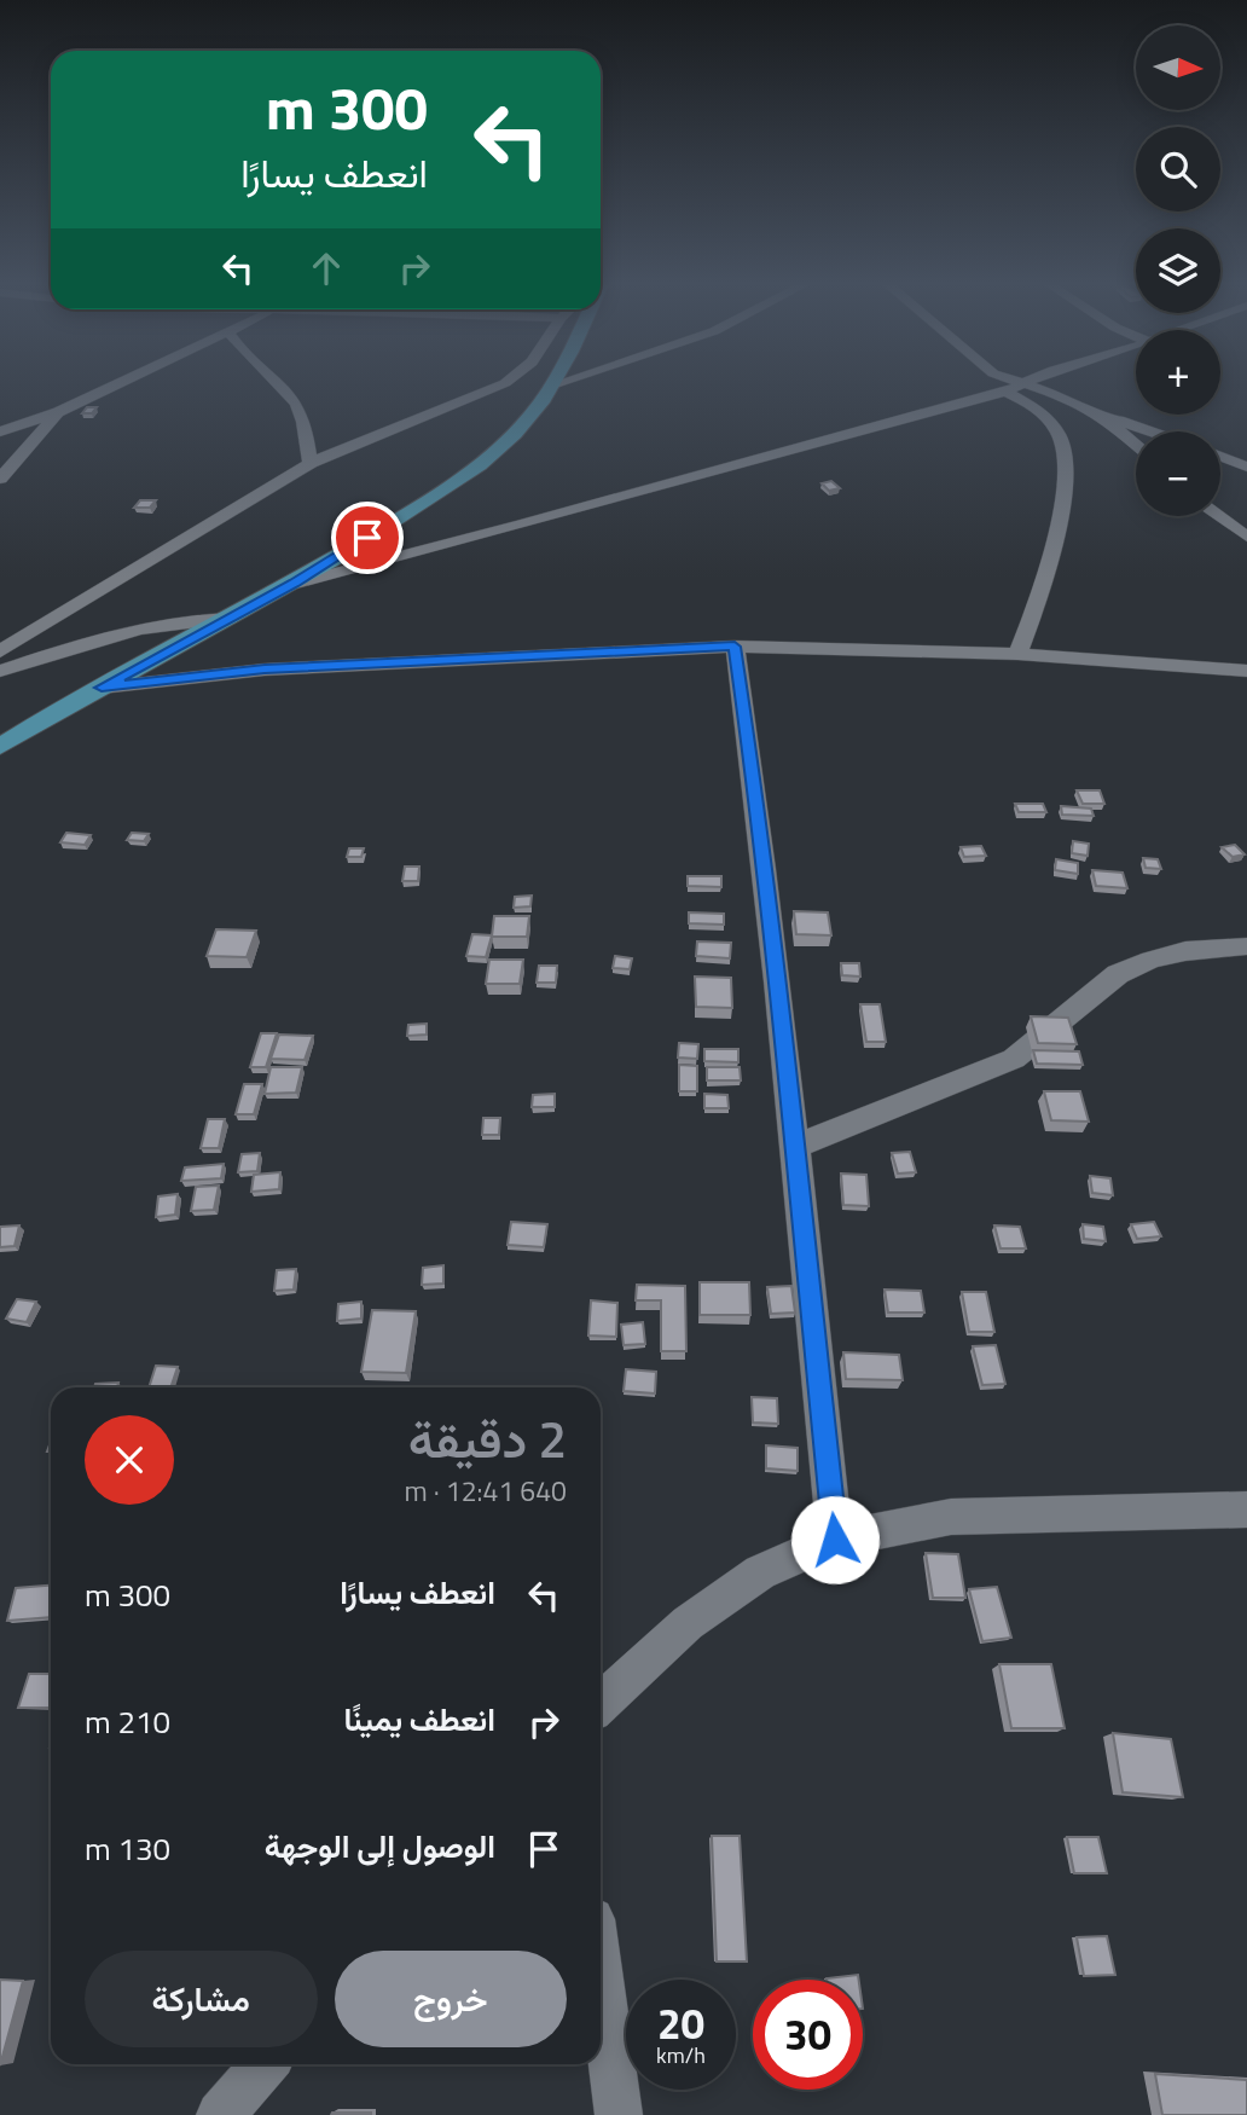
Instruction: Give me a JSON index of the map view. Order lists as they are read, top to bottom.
{
  "north": "right",
  "page": {
    "map_buttons": ["+", "−"],
    "turn": ["300 m", "انعطف يسارًا"],
    "heading": ["2 دقيقة", "640 m · 12:41"],
    "list": [
      {
        "name": "انعطف يسارًا",
        "value": "300 m"
      },
      {
        "name": "انعطف يمينًا",
        "value": "210 m"
      },
      {
        "name": "الوصول إلى الوجهة",
        "value": "130 m"
      }
    ],
    "buttons": ["خروج", "مشاركة"],
    "speed": "20 km/h",
    "limit": "30"
  }
}
